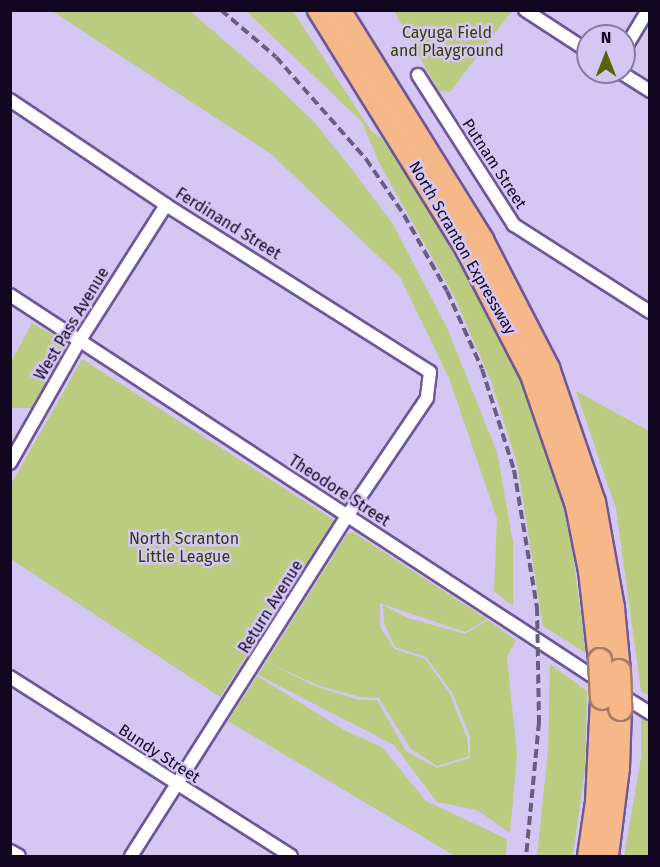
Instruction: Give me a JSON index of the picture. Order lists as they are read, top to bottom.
{
  "streets": {
    "highway": ["North Scranton Expressway"],
    "street": [
      "Putnam Street",
      "Ferdinand Street",
      "West Pass Avenue",
      "Theodore Street",
      "Return Avenue",
      "Bundy Street"
    ]
  },
  "crossings": [
    ["Ferdinand Street", "West Pass Avenue"],
    ["Ferdinand Street", "Return Avenue"],
    ["West Pass Avenue", "Theodore Street"],
    ["Theodore Street", "Return Avenue"],
    ["Return Avenue", "Bundy Street"]
  ],
  "parks": ["Cayuga Field and Playground", "North Scranton Little League"],
  "north": "top"
}
